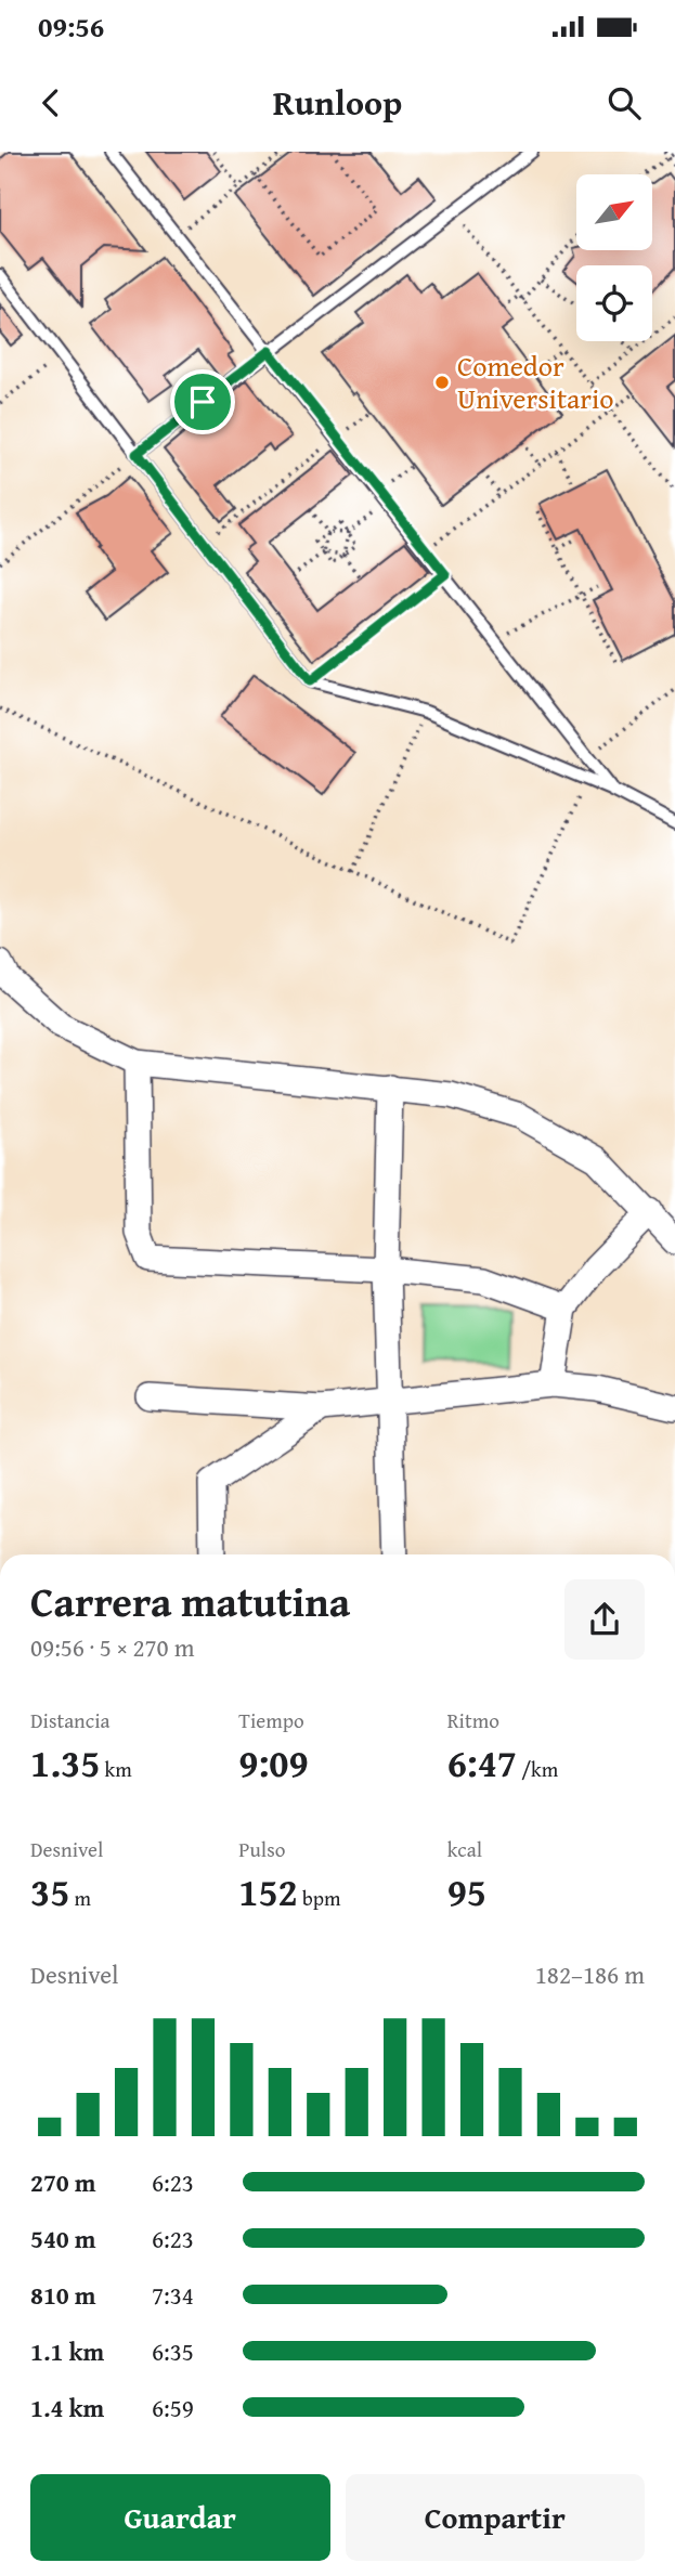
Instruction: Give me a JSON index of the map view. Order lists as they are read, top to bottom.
{
  "places": ["Comedor Universitario"],
  "north": "top right",
  "page": {
    "status": "09:56",
    "header": "Runloop",
    "heading": ["Carrera matutina", "09:56 · 5 × 270 m"],
    "stats": [
      ["Distancia", "1.35 km"],
      ["Tiempo", "9:09"],
      ["Ritmo", "6:47 /km"],
      ["Desnivel", "35 m"],
      ["Pulso", "152 bpm"],
      ["kcal", "95"]
    ],
    "chart": ["Desnivel", "182–186 m"],
    "list": [
      {
        "name": "270 m",
        "note": "6:23"
      },
      {
        "name": "540 m",
        "note": "6:23"
      },
      {
        "name": "810 m",
        "note": "7:34"
      },
      {
        "name": "1.1 km",
        "note": "6:35"
      },
      {
        "name": "1.4 km",
        "note": "6:59"
      }
    ],
    "buttons": ["Guardar", "Compartir"]
  }
}
